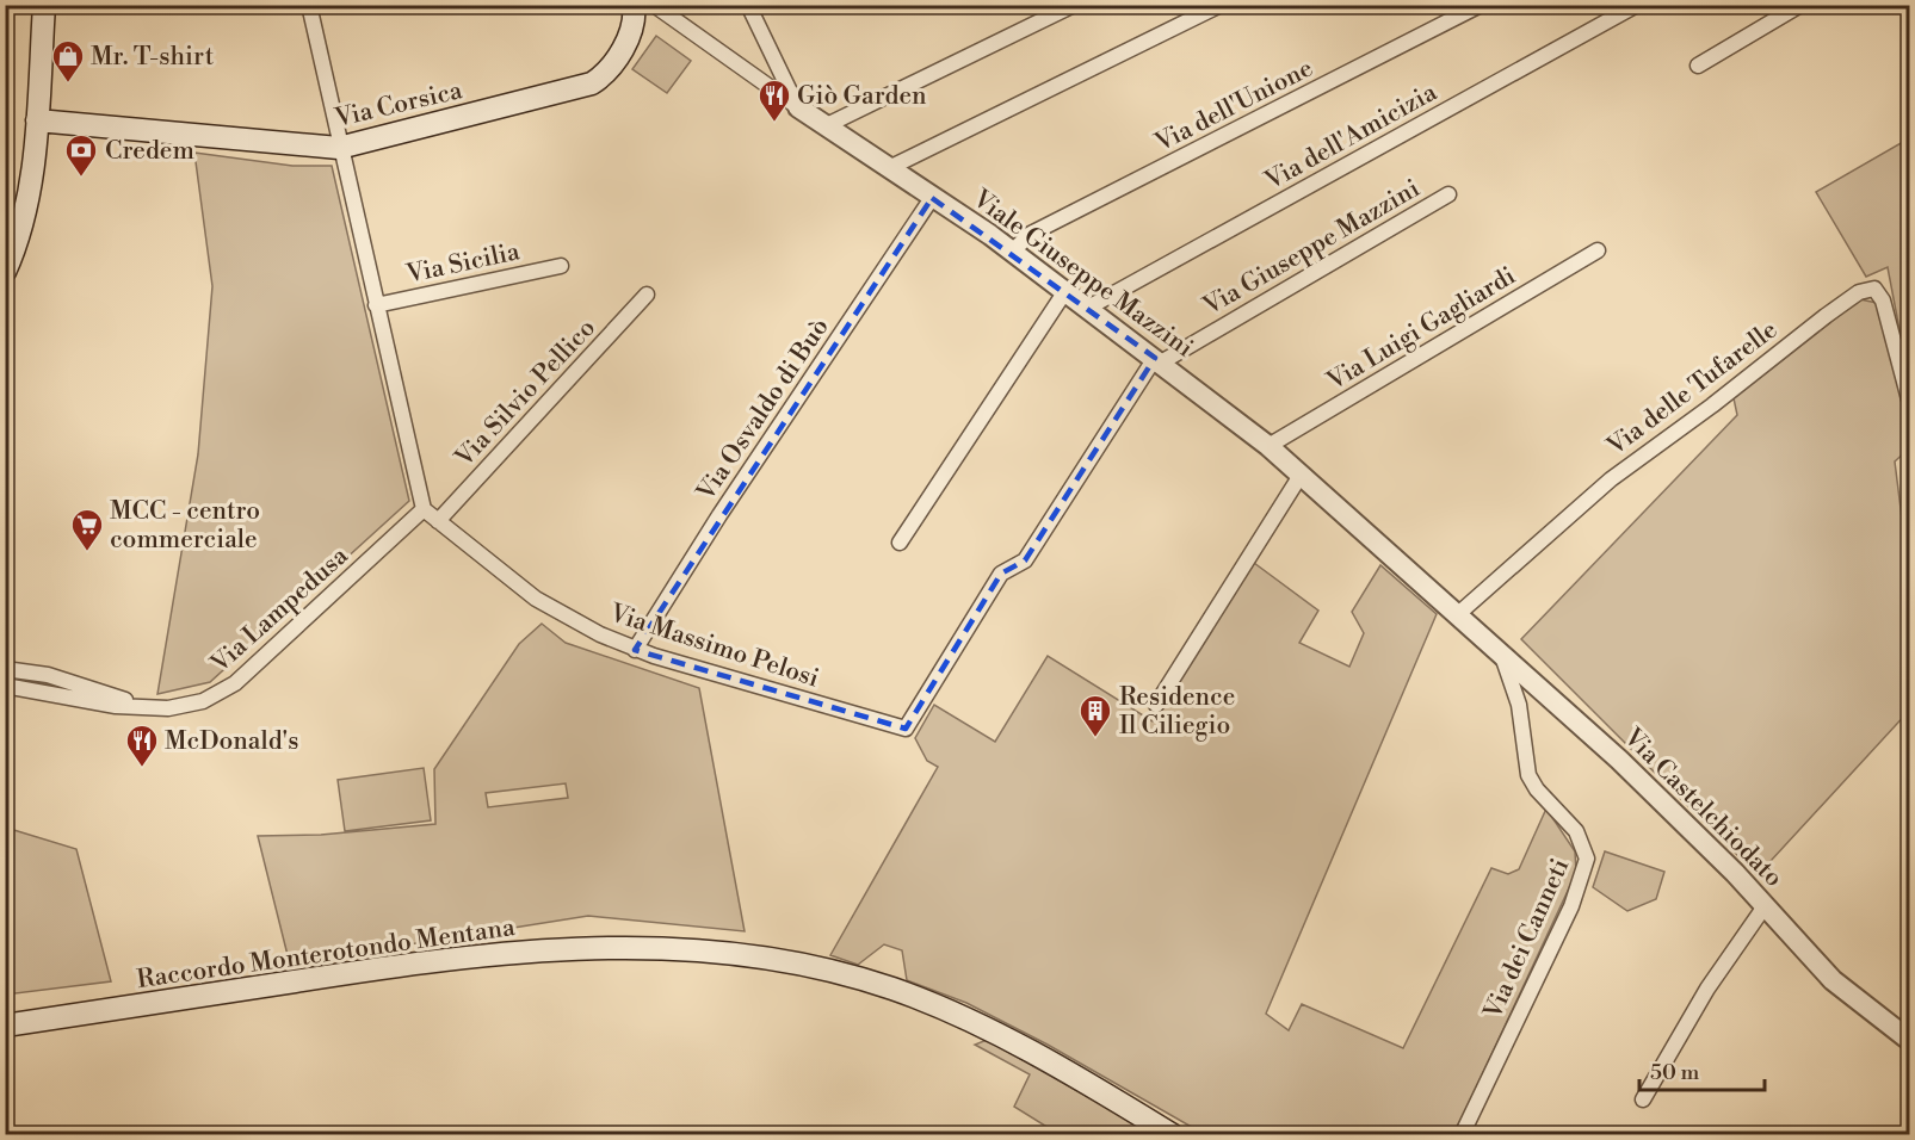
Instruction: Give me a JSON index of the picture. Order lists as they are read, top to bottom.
{
  "streets": {
    "main road": ["Via Corsica", "Raccordo Monterotondo Mentana"],
    "street": [
      "Via dell'Unione",
      "Via dell'Amicizia",
      "Via Giuseppe Mazzini",
      "Via Sicilia",
      "Viale Giuseppe Mazzini",
      "Via Luigi Gagliardi",
      "Via delle Tufarelle",
      "Via Silvio Pellico",
      "Via Osvaldo di Buò",
      "Via Lampedusa",
      "Via Massimo Pelosi",
      "Via Castelchiodato",
      "Via dei Canneti"
    ]
  },
  "crossings": [
    ["Via dell'Unione", "Viale Giuseppe Mazzini"],
    ["Via dell'Amicizia", "Viale Giuseppe Mazzini"],
    ["Via Giuseppe Mazzini", "Viale Giuseppe Mazzini"],
    ["Via Giuseppe Mazzini", "Via Massimo Pelosi"],
    ["Viale Giuseppe Mazzini", "Via Luigi Gagliardi"],
    ["Viale Giuseppe Mazzini", "Via delle Tufarelle"],
    ["Viale Giuseppe Mazzini", "Via Osvaldo di Buò"],
    ["Viale Giuseppe Mazzini", "Via Massimo Pelosi"],
    ["Viale Giuseppe Mazzini", "Via Castelchiodato"],
    ["Via delle Tufarelle", "Via Castelchiodato"],
    ["Via Silvio Pellico", "Via Massimo Pelosi"],
    ["Via Osvaldo di Buò", "Via Massimo Pelosi"],
    ["Via Lampedusa", "Via Massimo Pelosi"],
    ["Via Castelchiodato", "Via dei Canneti"]
  ],
  "places": {
    "shop": ["Mr. T-shirt"],
    "restaurant": ["Giò Garden", "McDonald's"],
    "bank": ["Credem"],
    "supermarket": ["MCC - centro commerciale"],
    "building": ["Residence Il Ciliegio"]
  },
  "scale_bar": "50 m"
}
